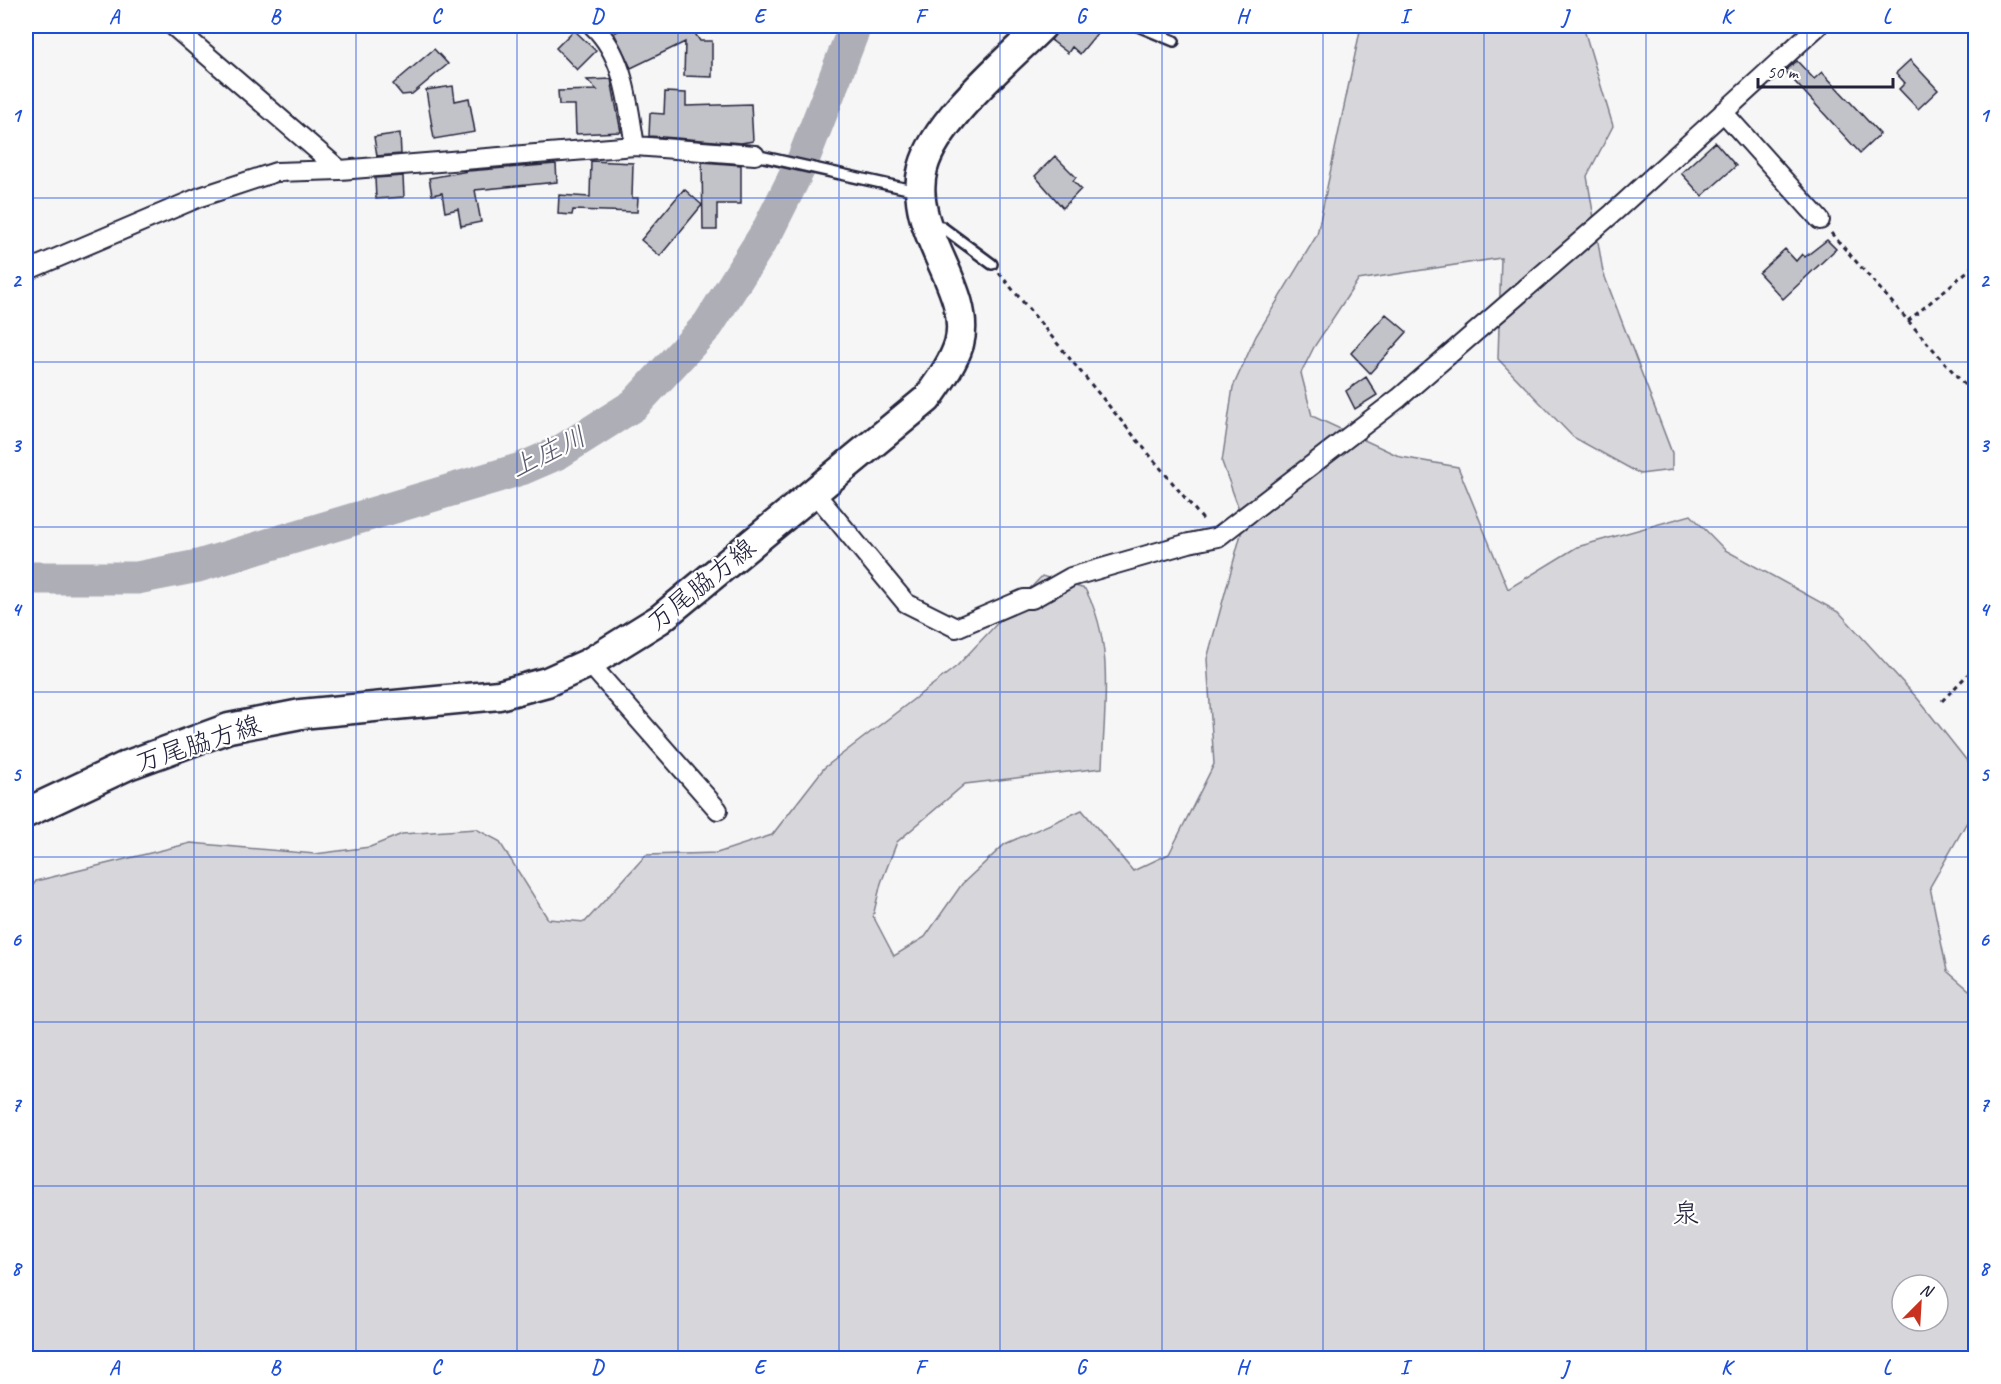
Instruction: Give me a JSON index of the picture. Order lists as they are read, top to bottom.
{
  "streets": {
    "main road": ["万尾脇方線"]
  },
  "districts": ["泉"],
  "water": ["上庄川"],
  "scale_bar": "50 m",
  "north": "top right",
  "grid": {
    "columns": [
      "A",
      "B",
      "C",
      "D",
      "E",
      "F",
      "G",
      "H",
      "I",
      "J",
      "K",
      "L"
    ],
    "rows": [
      "1",
      "2",
      "3",
      "4",
      "5",
      "6",
      "7",
      "8"
    ]
  }
}
